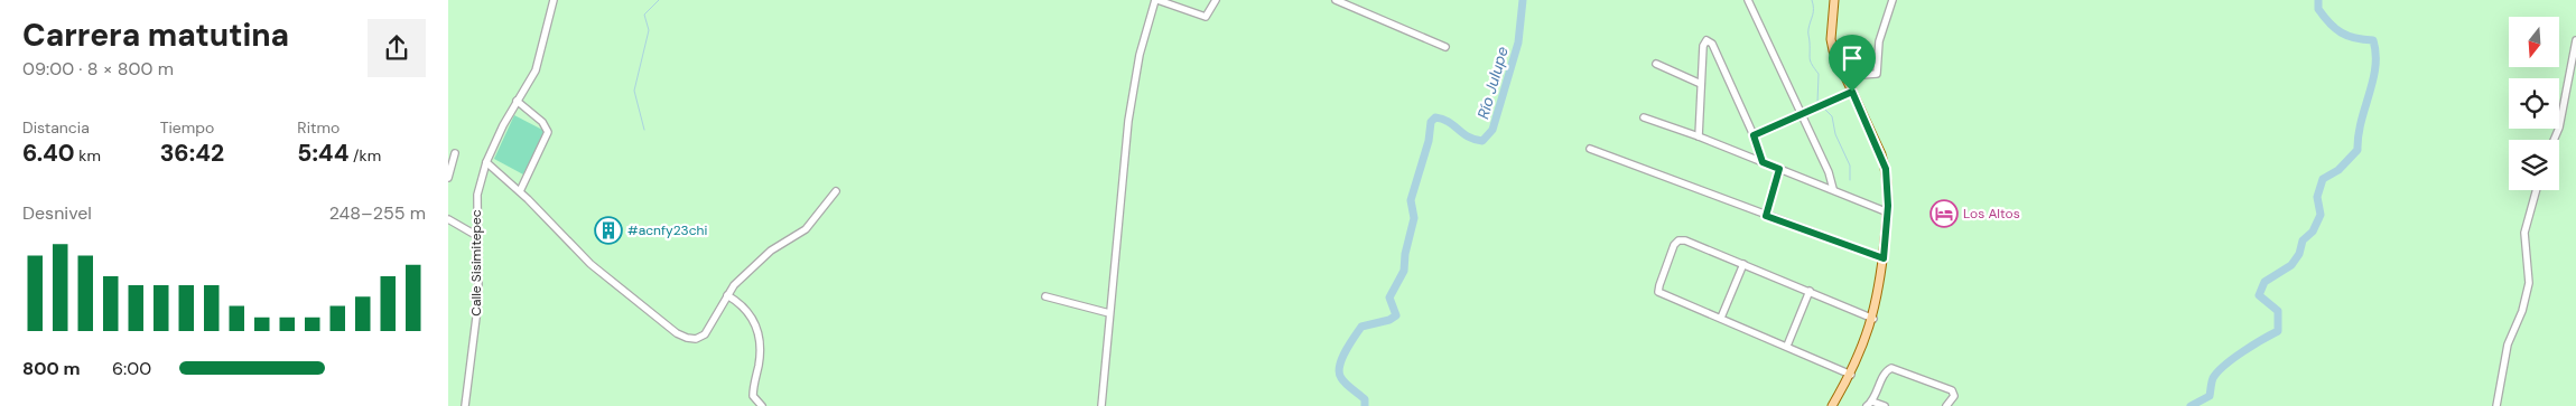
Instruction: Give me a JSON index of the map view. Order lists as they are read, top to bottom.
{
  "streets": {
    "street": ["Calle Sisimitepec"]
  },
  "water": ["Río Julupe"],
  "places": {
    "hotel": ["Los Altos"],
    "building": ["#acnfy23chi"]
  },
  "north": "bottom",
  "page": {
    "heading": ["Carrera matutina", "09:00 · 8 × 800 m"],
    "stats": [
      ["Distancia", "6.40 km"],
      ["Tiempo", "36:42"],
      ["Ritmo", "5:44 /km"]
    ],
    "chart": ["Desnivel", "248–255 m"],
    "list": [
      {
        "name": "800 m",
        "note": "6:00"
      }
    ]
  }
}
